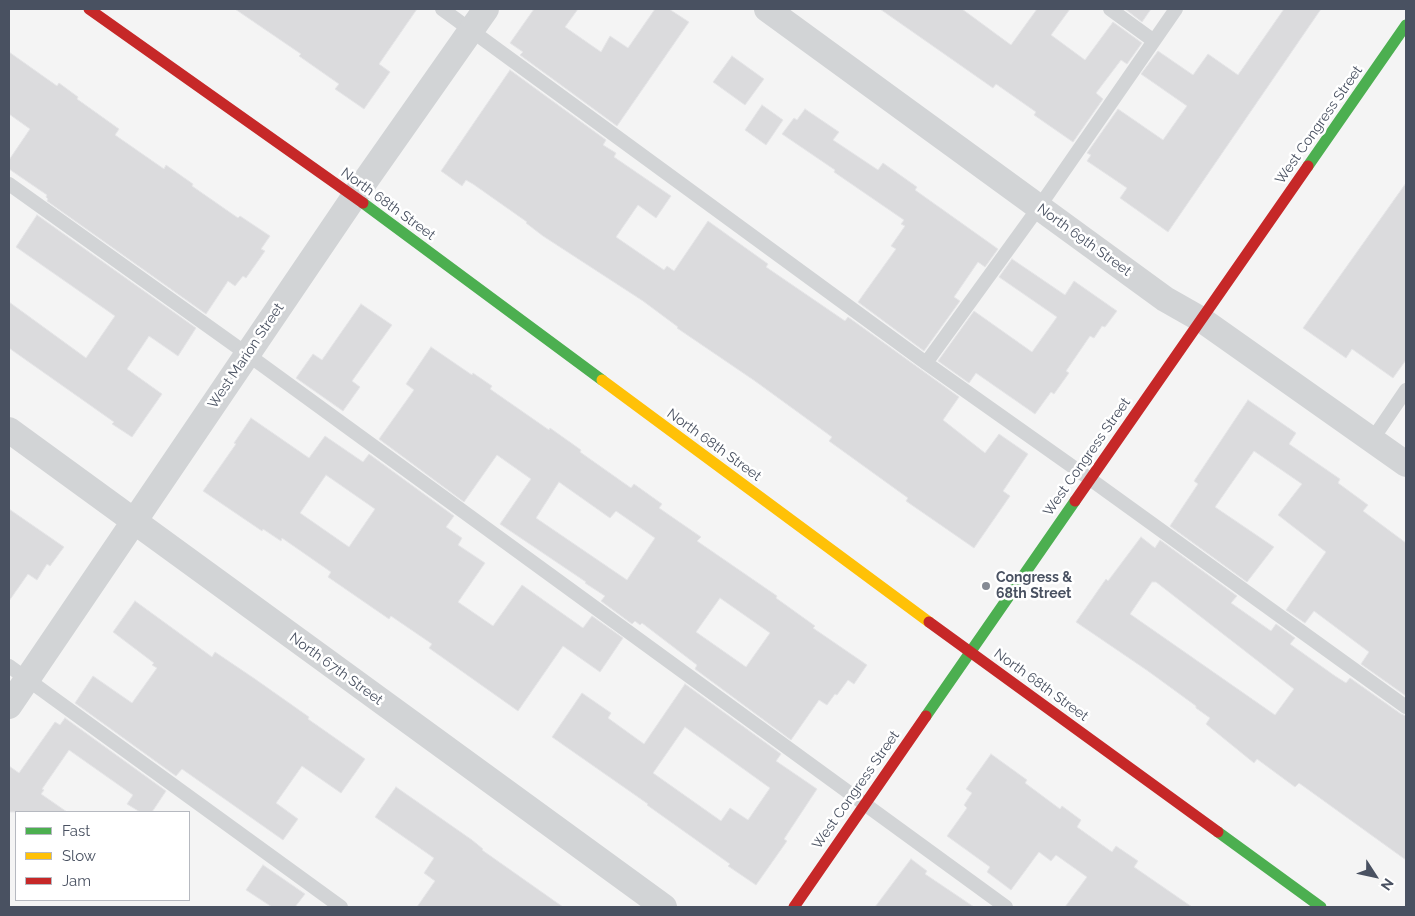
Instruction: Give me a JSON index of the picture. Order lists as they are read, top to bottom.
{
  "streets": {
    "street": [
      "West Congress Street",
      "North 68th Street",
      "North 69th Street",
      "West Marion Street",
      "North 67th Street"
    ]
  },
  "crossings": [
    ["West Congress Street", "North 68th Street"],
    ["West Congress Street", "North 69th Street"],
    ["North 68th Street", "West Marion Street"],
    ["West Marion Street", "North 67th Street"]
  ],
  "places": ["Congress & 68th Street"],
  "legend": ["Fast", "Slow", "Jam"],
  "north": "bottom right"
}
